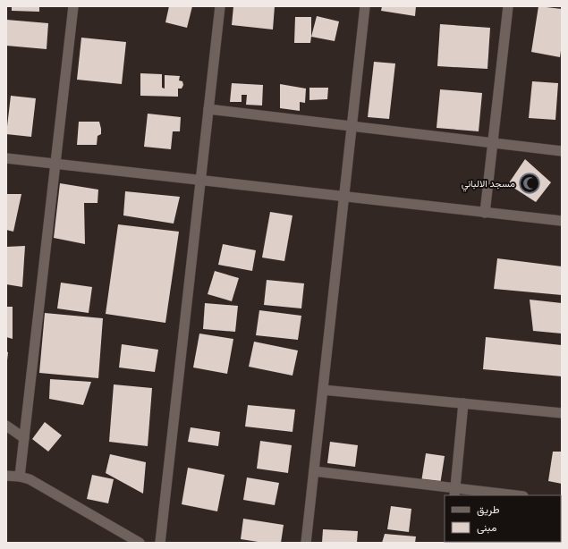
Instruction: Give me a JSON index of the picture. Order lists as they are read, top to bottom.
{
  "places": {
    "mosque": ["مسجد الالباني"]
  },
  "legend": ["طريق", "مبنى"]
}
